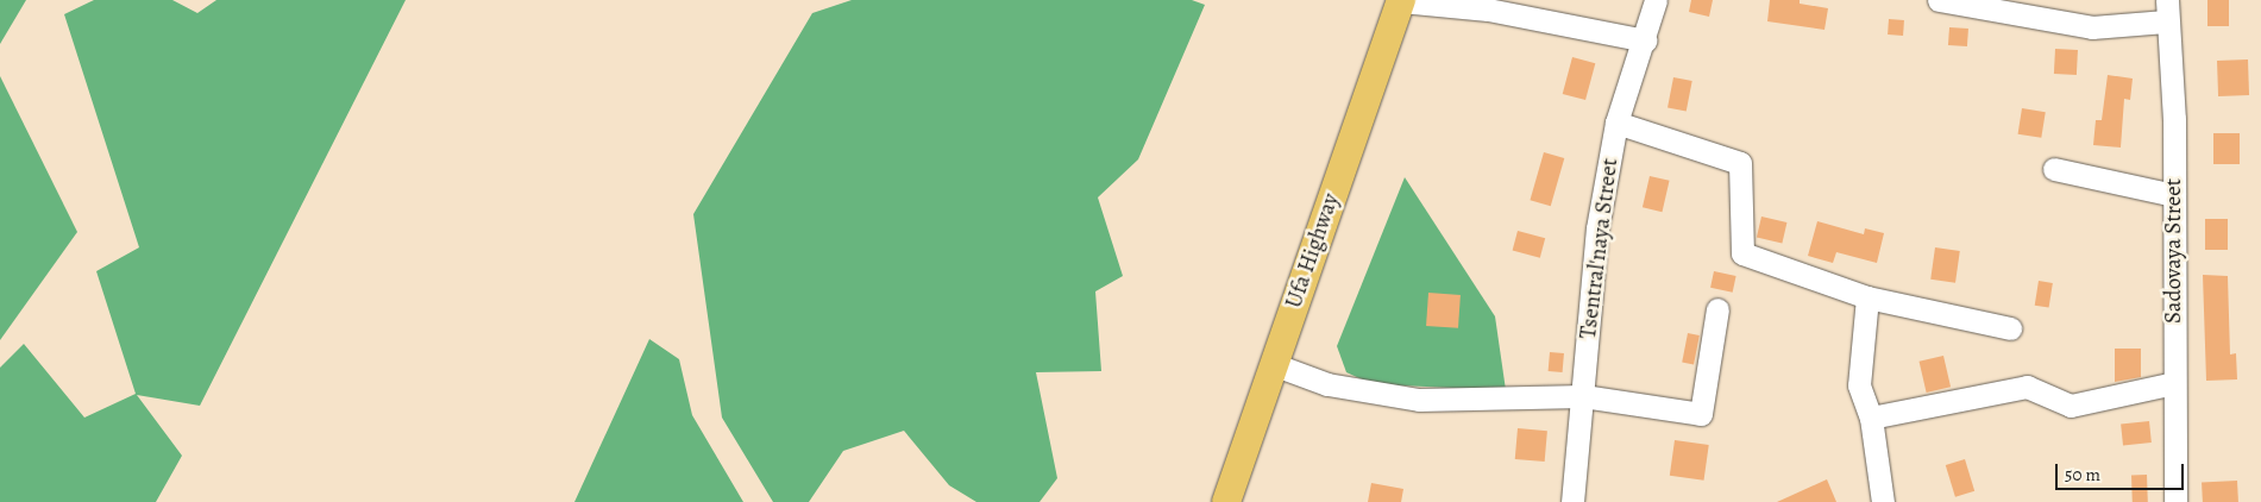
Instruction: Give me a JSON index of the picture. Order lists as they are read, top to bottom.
{
  "streets": {
    "main road": ["Ufa Highway"],
    "street": ["Tsentral'naya Street", "Sadovaya Street"]
  },
  "scale_bar": "50 m"
}
